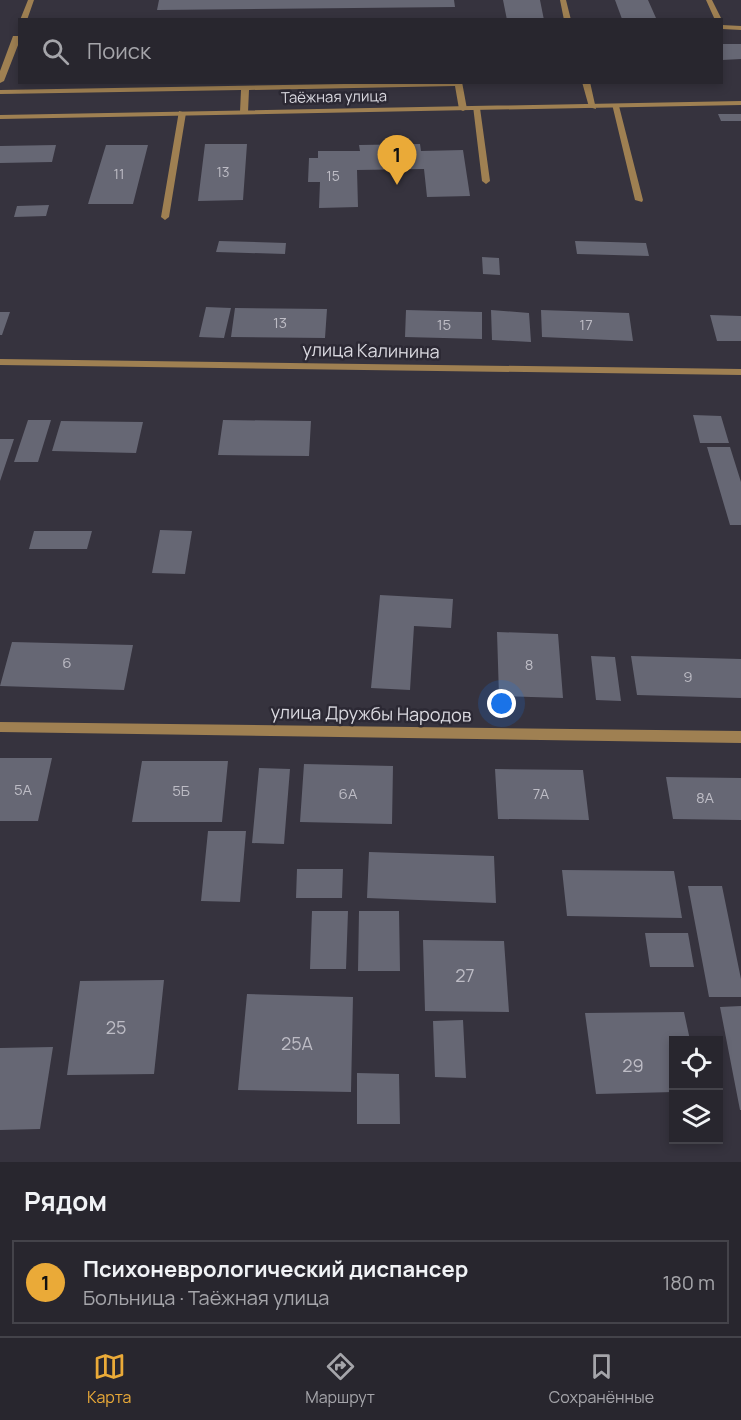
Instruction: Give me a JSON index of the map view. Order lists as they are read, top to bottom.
{
  "streets": {
    "street": ["Таёжная улица", "улица Калинина", "улица Дружбы Народов"]
  },
  "house_numbers": [
    "13",
    "11",
    "15",
    "13",
    "15",
    "17",
    "6",
    "8",
    "9",
    "5А",
    "5Б",
    "6А",
    "7А",
    "8А",
    "27",
    "25",
    "25А",
    "29"
  ],
  "page": {
    "search": "Поиск",
    "pins": "1",
    "heading": "Рядом",
    "list": [
      {
        "mark": "1",
        "name": "Психоневрологический диспансер",
        "note": "Больница · Таёжная улица",
        "value": "180 m"
      }
    ],
    "nav": ["Карта", "Маршрут", "Сохранённые"]
  }
}
